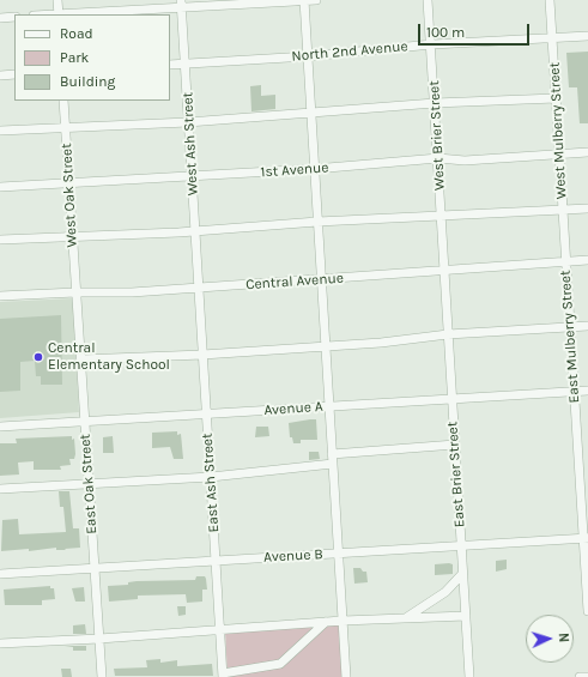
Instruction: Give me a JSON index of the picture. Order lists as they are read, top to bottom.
{
  "streets": {
    "street": [
      "North 2nd Avenue",
      "West Mulberry Street",
      "West Brier Street",
      "West Ash Street",
      "1st Avenue",
      "West Oak Street",
      "Central Avenue",
      "East Mulberry Street",
      "Avenue A",
      "East Brier Street",
      "East Ash Street",
      "East Oak Street",
      "Avenue B"
    ]
  },
  "crossings": [
    ["North 2nd Avenue", "West Mulberry Street"],
    ["North 2nd Avenue", "West Brier Street"],
    ["North 2nd Avenue", "West Ash Street"],
    ["West Mulberry Street", "1st Avenue"],
    ["West Mulberry Street", "Central Avenue"],
    ["West Mulberry Street", "East Mulberry Street"],
    ["West Brier Street", "1st Avenue"],
    ["West Brier Street", "Central Avenue"],
    ["West Brier Street", "East Brier Street"],
    ["West Ash Street", "1st Avenue"],
    ["West Ash Street", "Central Avenue"],
    ["West Ash Street", "East Ash Street"],
    ["1st Avenue", "West Oak Street"],
    ["West Oak Street", "Central Avenue"],
    ["West Oak Street", "East Oak Street"],
    ["Central Avenue", "East Mulberry Street"],
    ["Central Avenue", "East Brier Street"],
    ["Central Avenue", "East Ash Street"],
    ["Central Avenue", "East Oak Street"],
    ["East Mulberry Street", "Avenue A"],
    ["East Mulberry Street", "Avenue B"],
    ["Avenue A", "East Brier Street"],
    ["Avenue A", "East Ash Street"],
    ["Avenue A", "East Oak Street"],
    ["East Brier Street", "Avenue B"],
    ["East Ash Street", "Avenue B"],
    ["East Oak Street", "Avenue B"]
  ],
  "places": ["Central Elementary School"],
  "legend": ["Road", "Park", "Building"],
  "scale_bar": "100 m",
  "north": "right"
}
